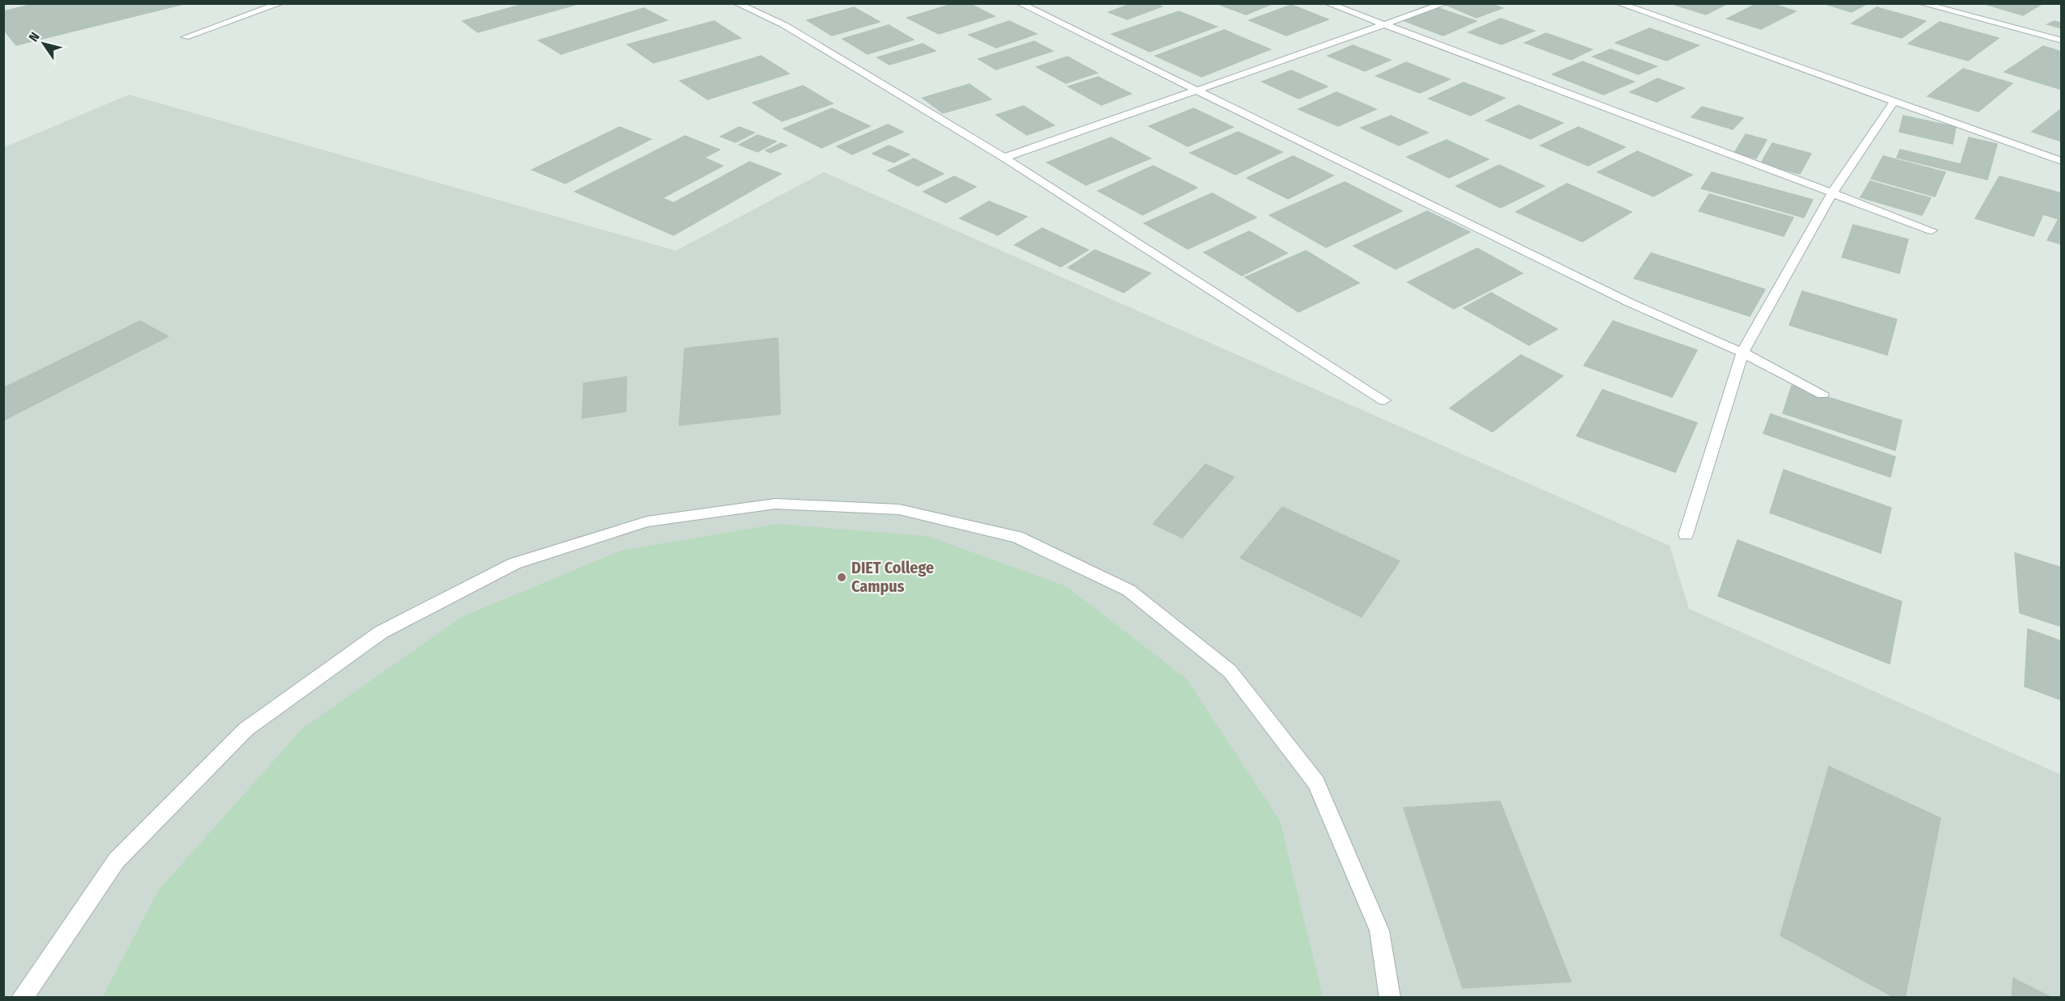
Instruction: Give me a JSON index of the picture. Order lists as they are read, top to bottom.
{
  "places": ["DIET College Campus"],
  "north": "top left"
}
